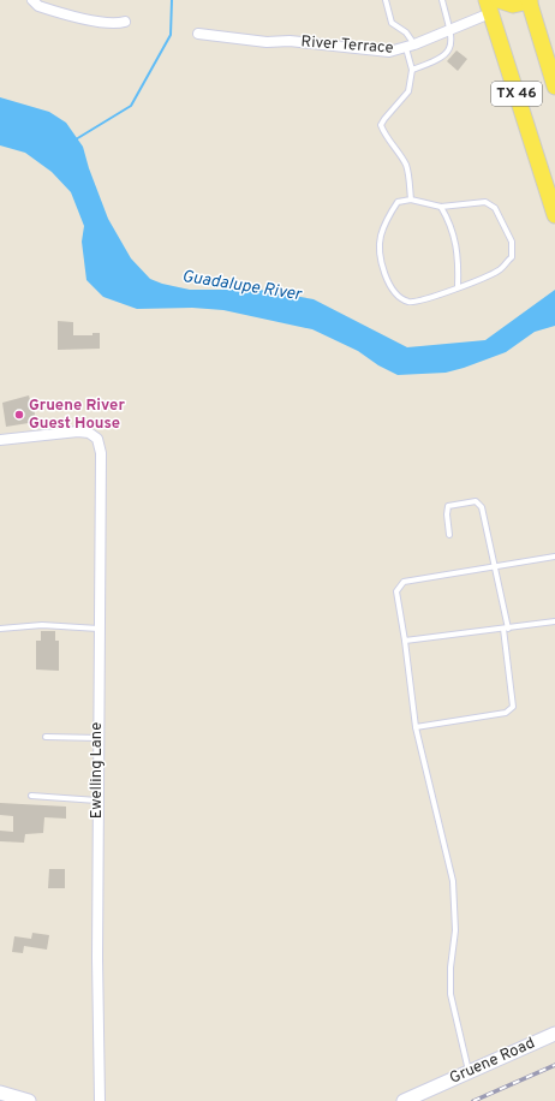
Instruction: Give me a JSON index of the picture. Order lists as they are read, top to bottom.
{
  "streets": {
    "main road": ["TX 46"],
    "street": ["River Terrace", "Ewelling Lane", "Gruene Road"]
  },
  "crossings": [
    ["River Terrace", "TX 46"]
  ],
  "water": ["Guadalupe River"],
  "places": ["Gruene River Guest House"]
}
